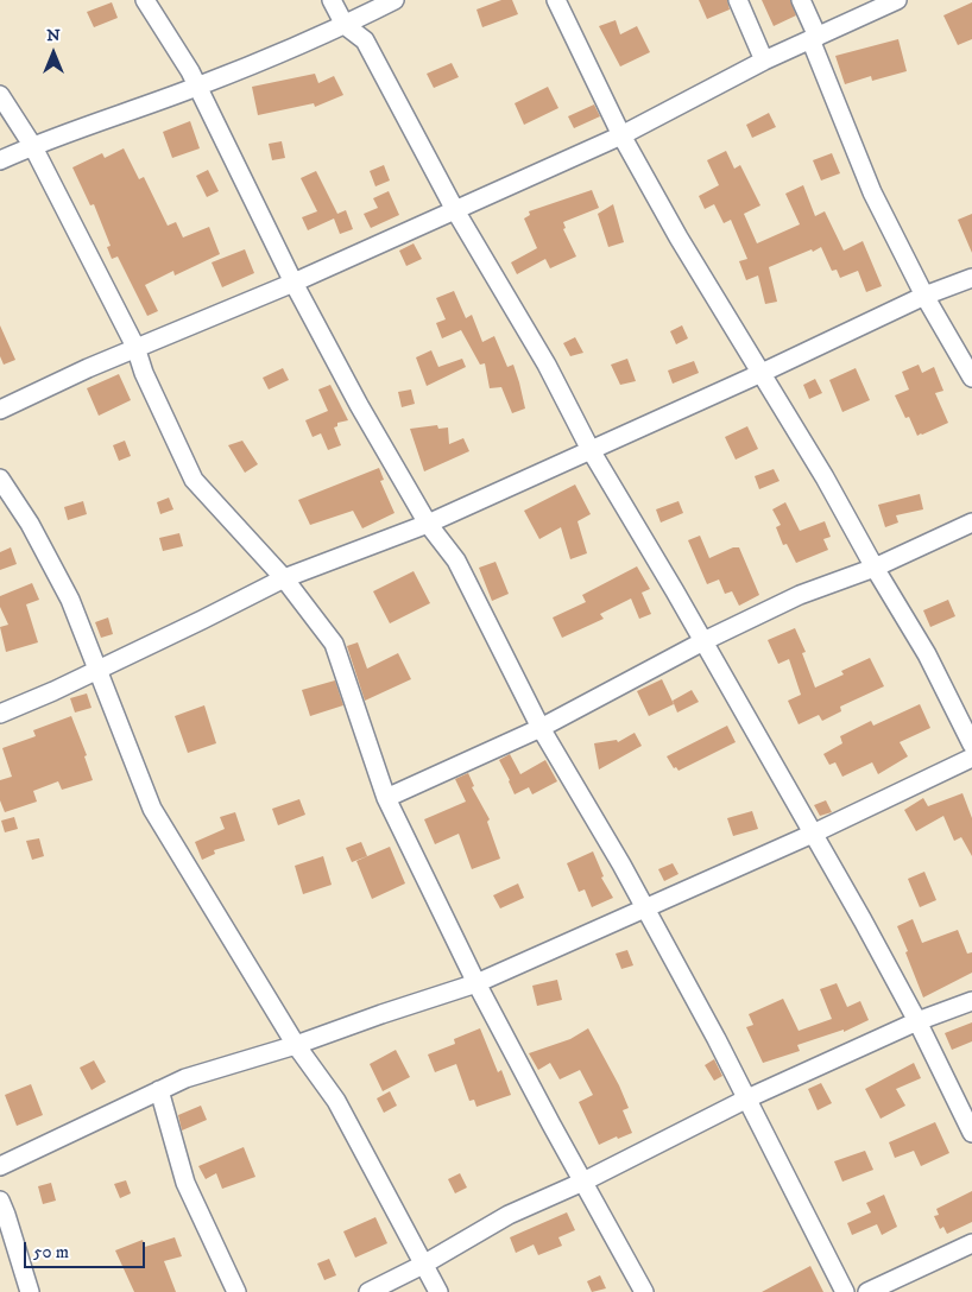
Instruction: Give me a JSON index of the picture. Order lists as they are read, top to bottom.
{
  "scale_bar": "50 m",
  "north": "top"
}
